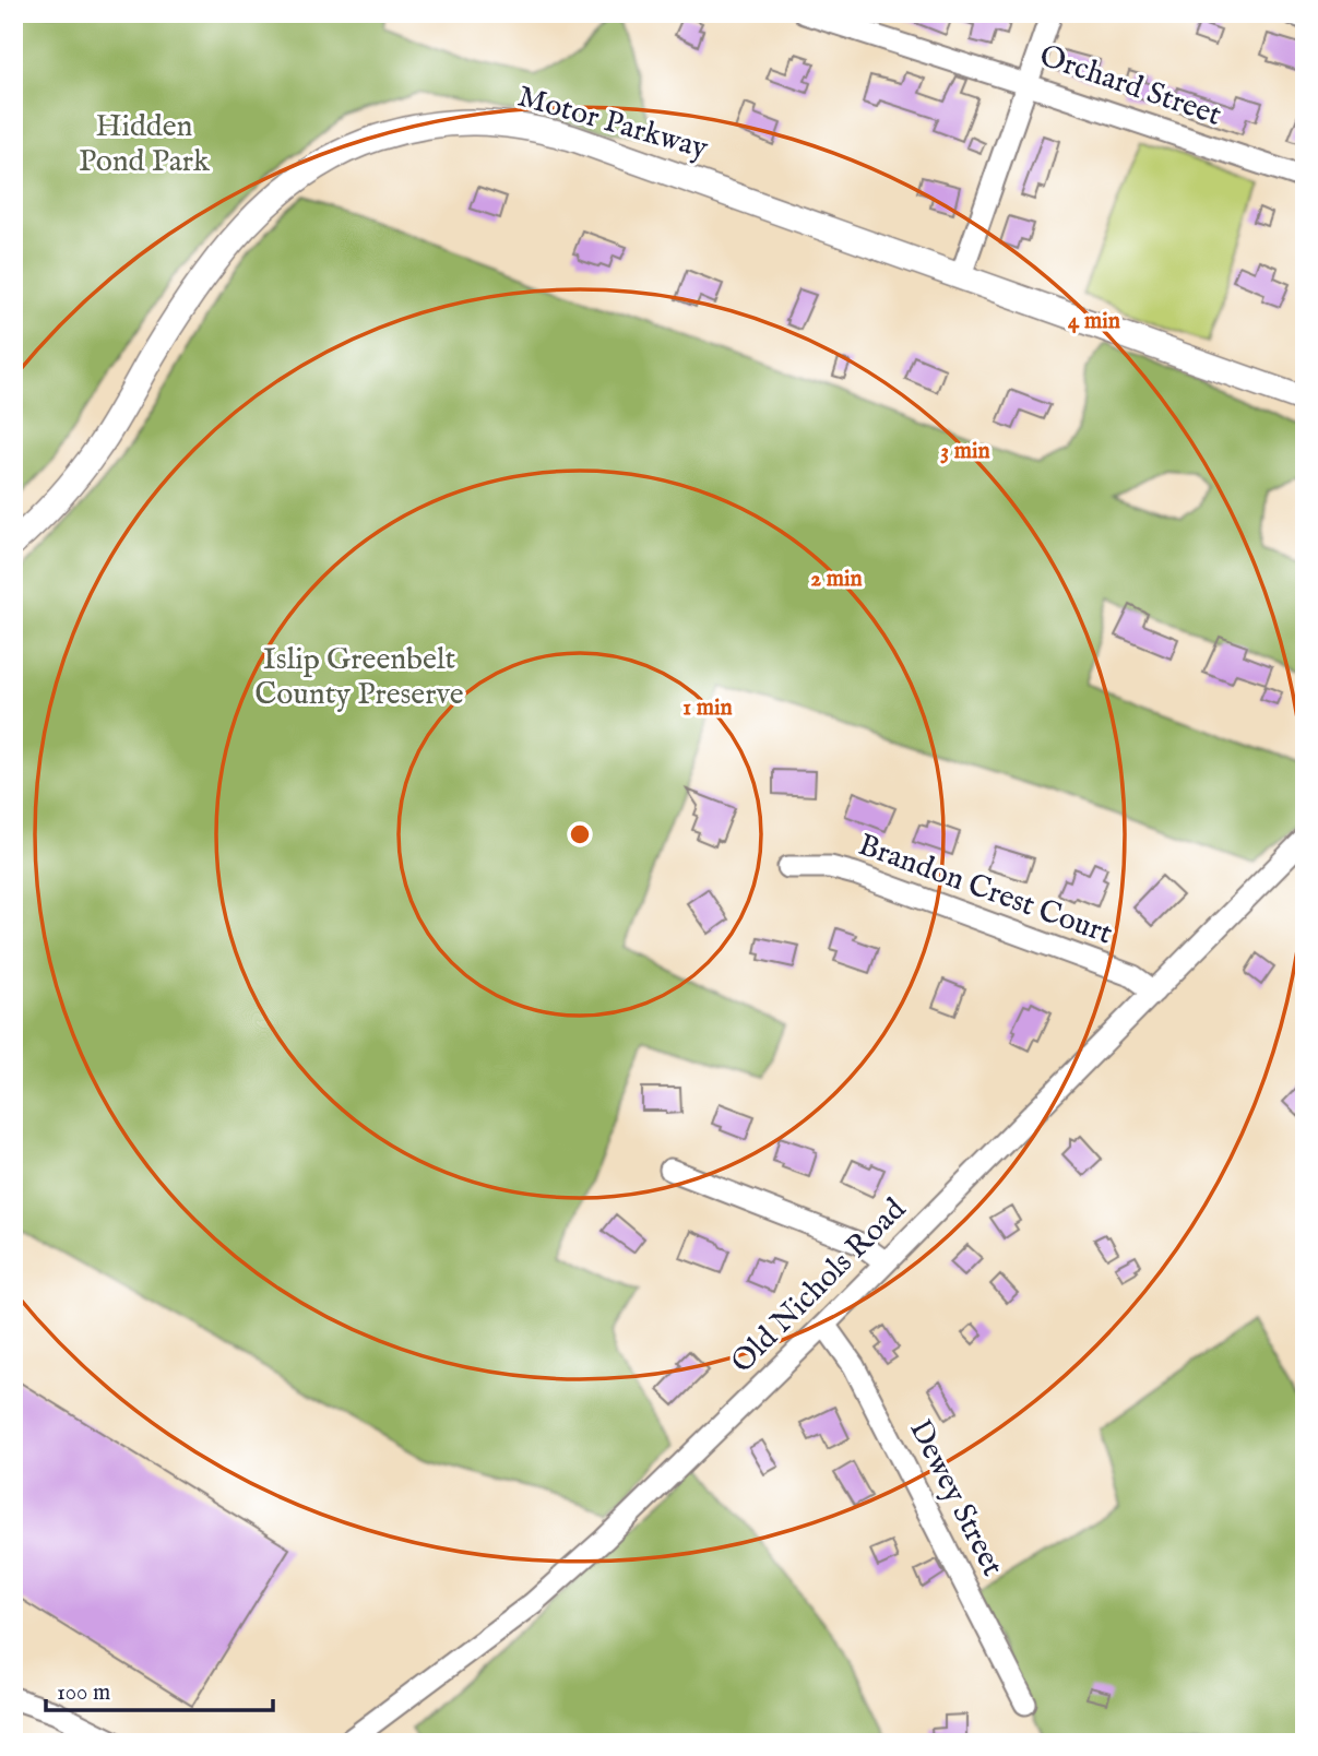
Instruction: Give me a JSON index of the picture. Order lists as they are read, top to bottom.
{
  "streets": {
    "main road": ["Motor Parkway"],
    "street": [
      "Orchard Street",
      "Brandon Crest Court",
      "Old Nichols Road",
      "Dewey Street"
    ]
  },
  "crossings": [
    ["Brandon Crest Court", "Old Nichols Road"],
    ["Old Nichols Road", "Dewey Street"]
  ],
  "parks": ["Hidden Pond Park", "Islip Greenbelt County Preserve"],
  "scale_bar": "100 m",
  "rings": [
    "4 min",
    "3 min",
    "2 min",
    "1 min"
  ]
}
